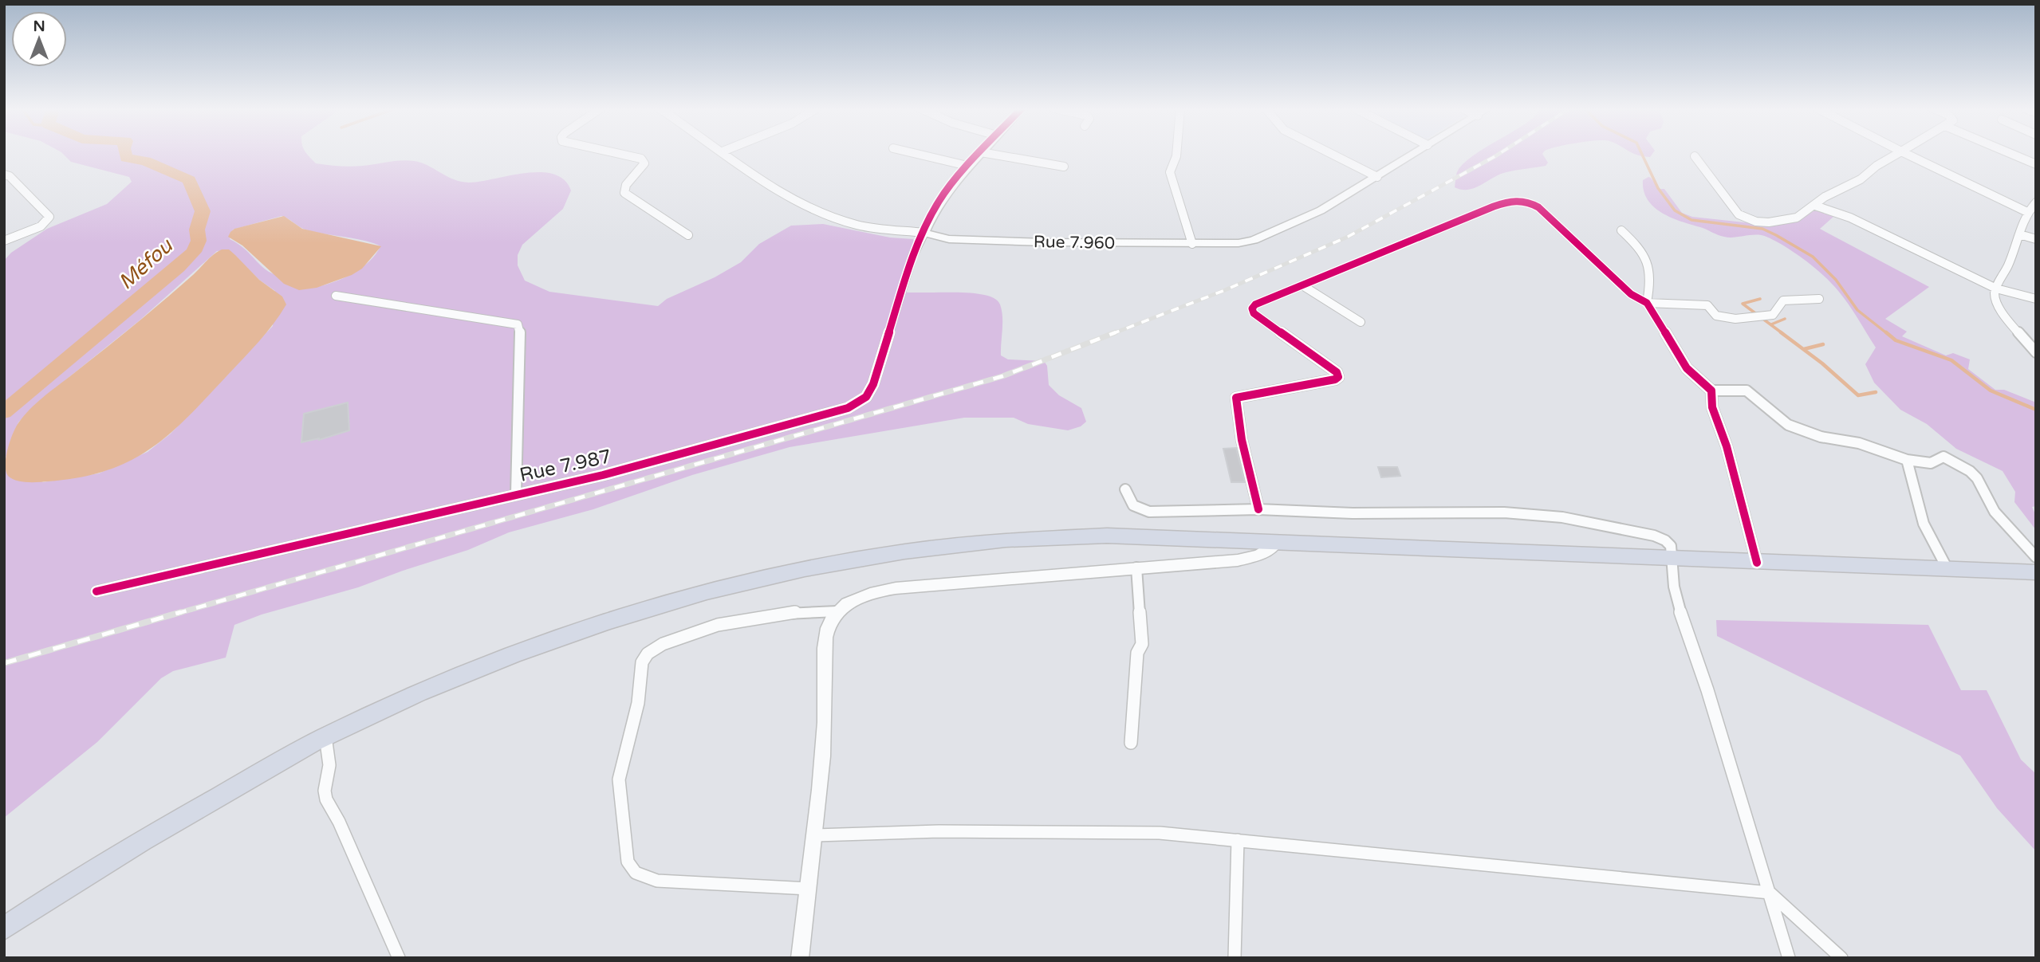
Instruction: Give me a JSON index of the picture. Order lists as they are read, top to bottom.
{
  "streets": {
    "street": ["Rue 7.960", "Rue 7.987"]
  },
  "crossings": [
    ["Rue 7.960", "Rue 7.987"]
  ],
  "water": ["Méfou"],
  "north": "top"
}
